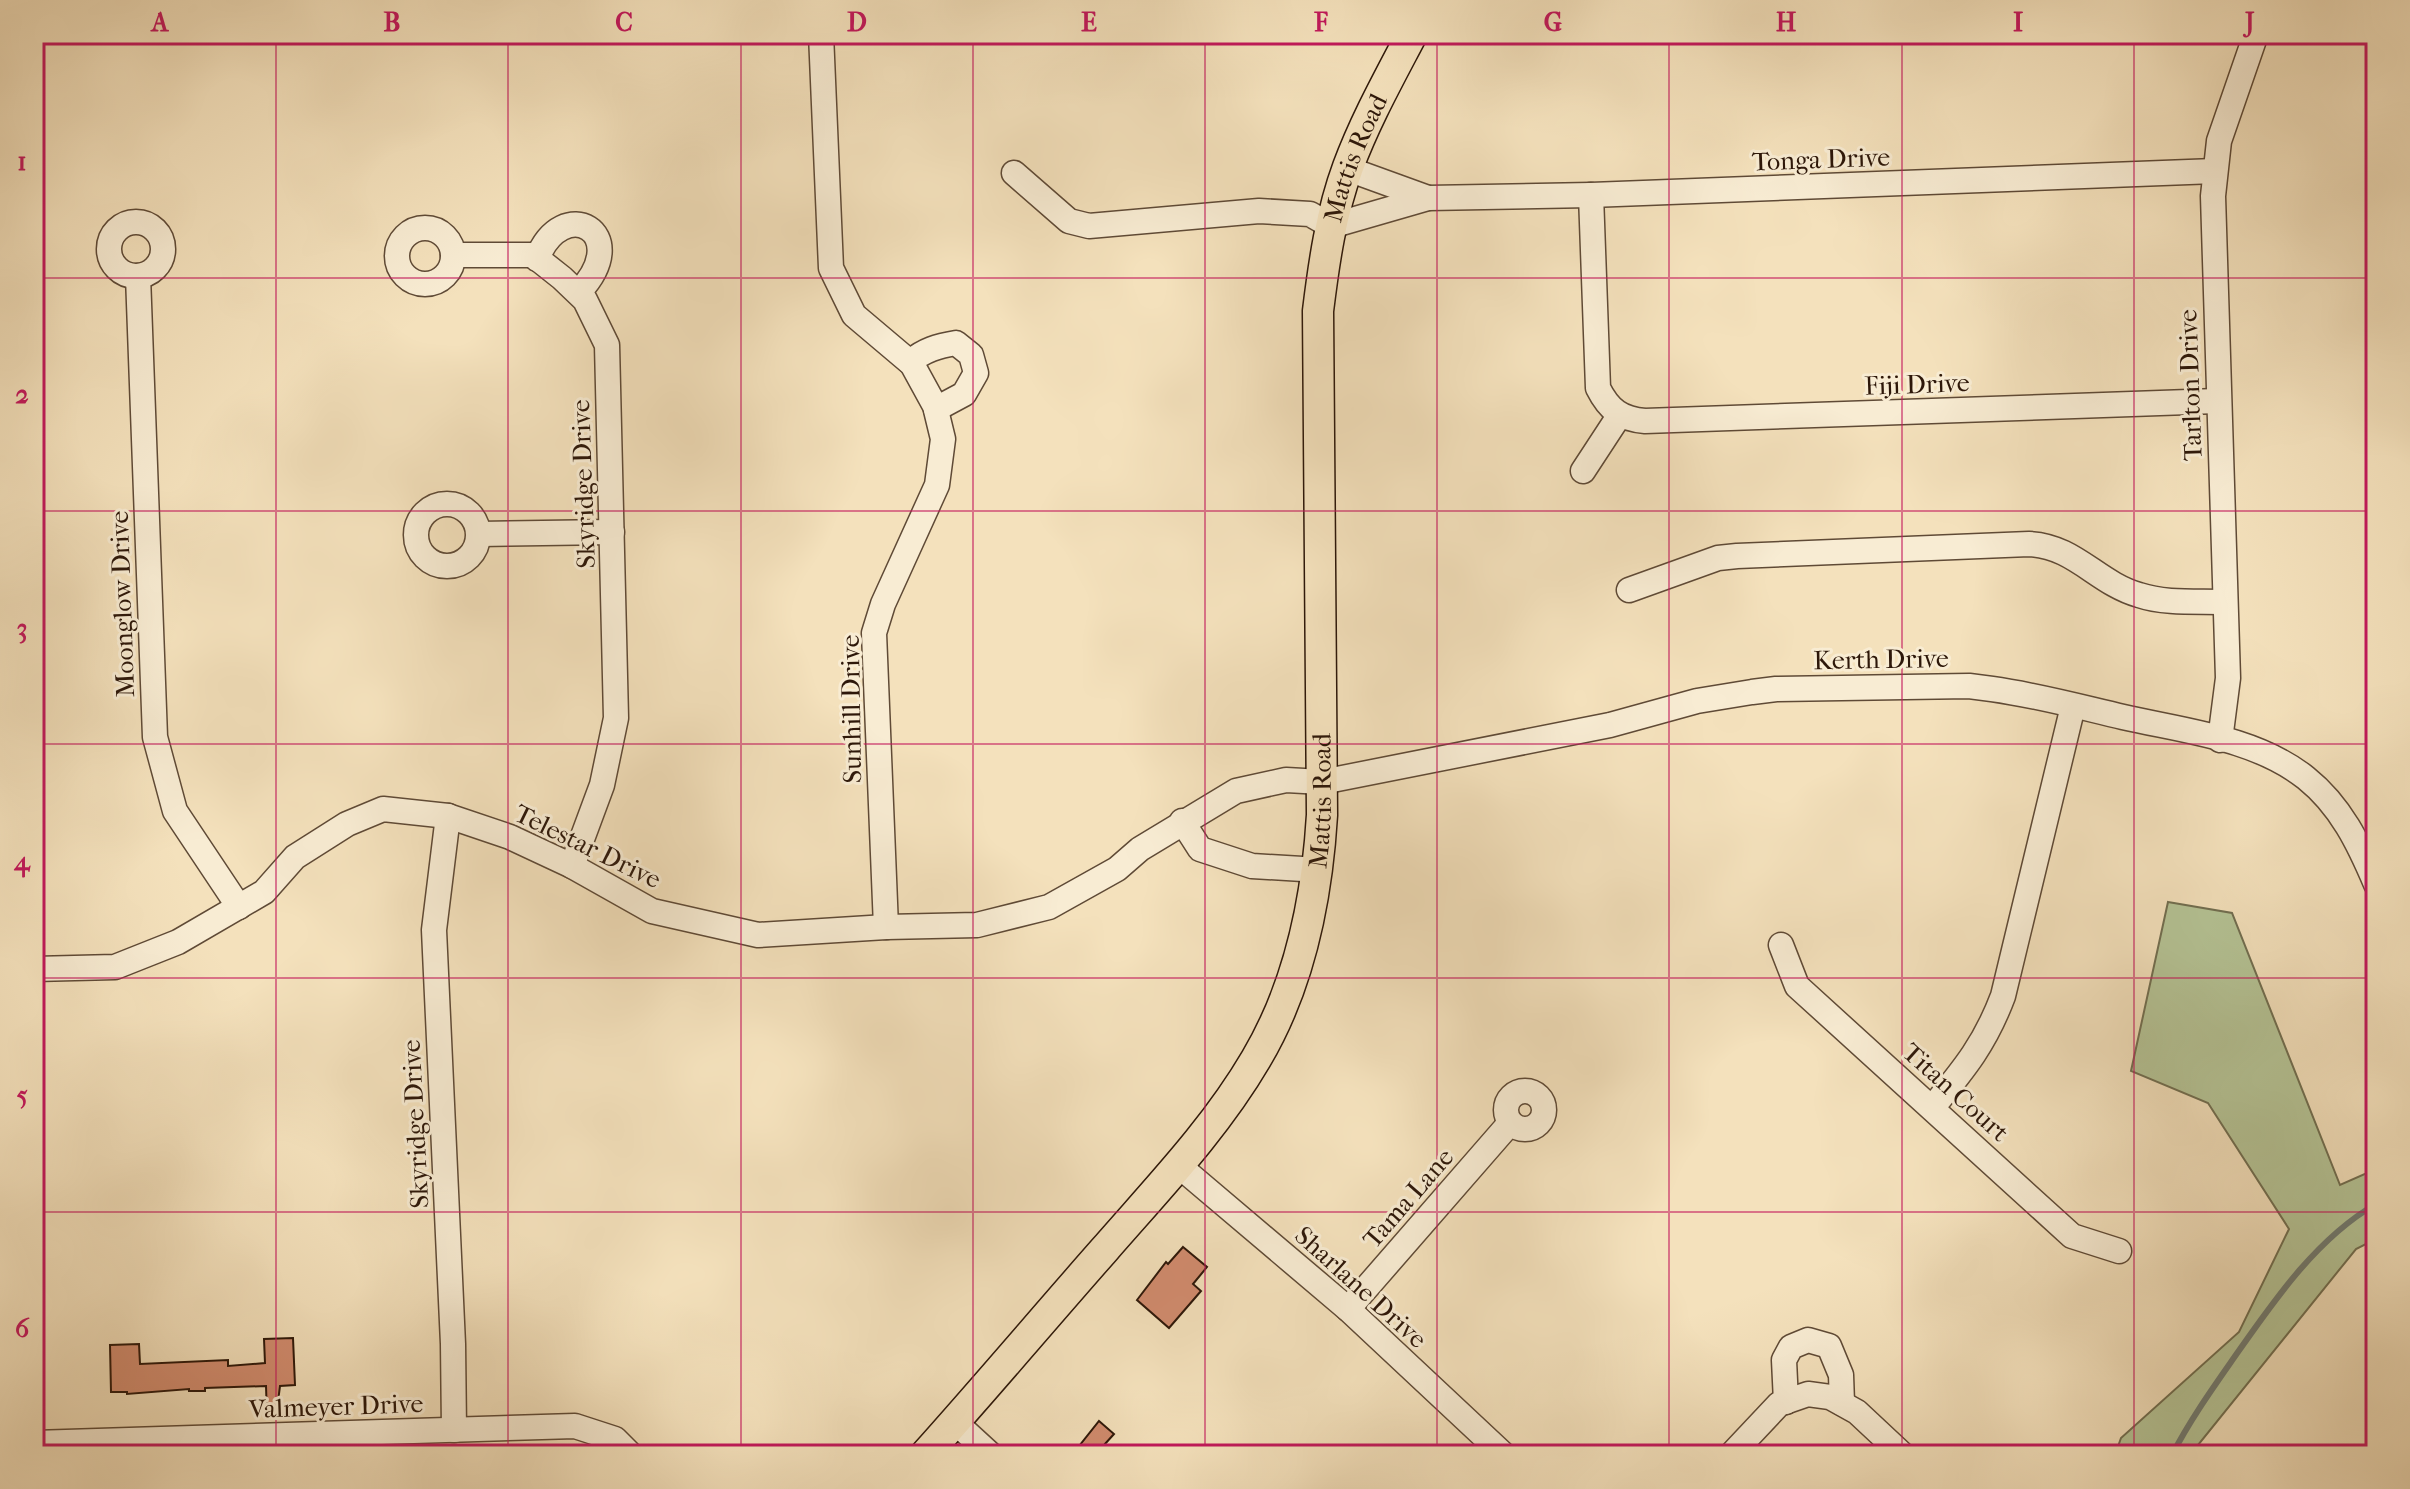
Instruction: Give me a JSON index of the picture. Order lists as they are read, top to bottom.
{
  "streets": {
    "main road": ["Mattis Road"],
    "street": [
      "Tonga Drive",
      "Fiji Drive",
      "Tarlton Drive",
      "Skyridge Drive",
      "Moonglow Drive",
      "Kerth Drive",
      "Sunhill Drive",
      "Telestar Drive",
      "Titan Court",
      "Tama Lane",
      "Sharlane Drive",
      "Valmeyer Drive"
    ]
  },
  "crossings": [
    ["Tonga Drive", "Mattis Road"],
    ["Tonga Drive", "Tarlton Drive"],
    ["Mattis Road", "Kerth Drive"],
    ["Mattis Road", "Telestar Drive"],
    ["Mattis Road", "Sharlane Drive"],
    ["Fiji Drive", "Tarlton Drive"],
    ["Tarlton Drive", "Kerth Drive"],
    ["Skyridge Drive", "Telestar Drive"],
    ["Skyridge Drive", "Valmeyer Drive"],
    ["Moonglow Drive", "Telestar Drive"],
    ["Kerth Drive", "Telestar Drive"],
    ["Sunhill Drive", "Telestar Drive"],
    ["Tama Lane", "Sharlane Drive"]
  ],
  "grid": {
    "columns": [
      "A",
      "B",
      "C",
      "D",
      "E",
      "F",
      "G",
      "H",
      "I",
      "J"
    ],
    "rows": [
      "1",
      "2",
      "3",
      "4",
      "5",
      "6"
    ]
  }
}
